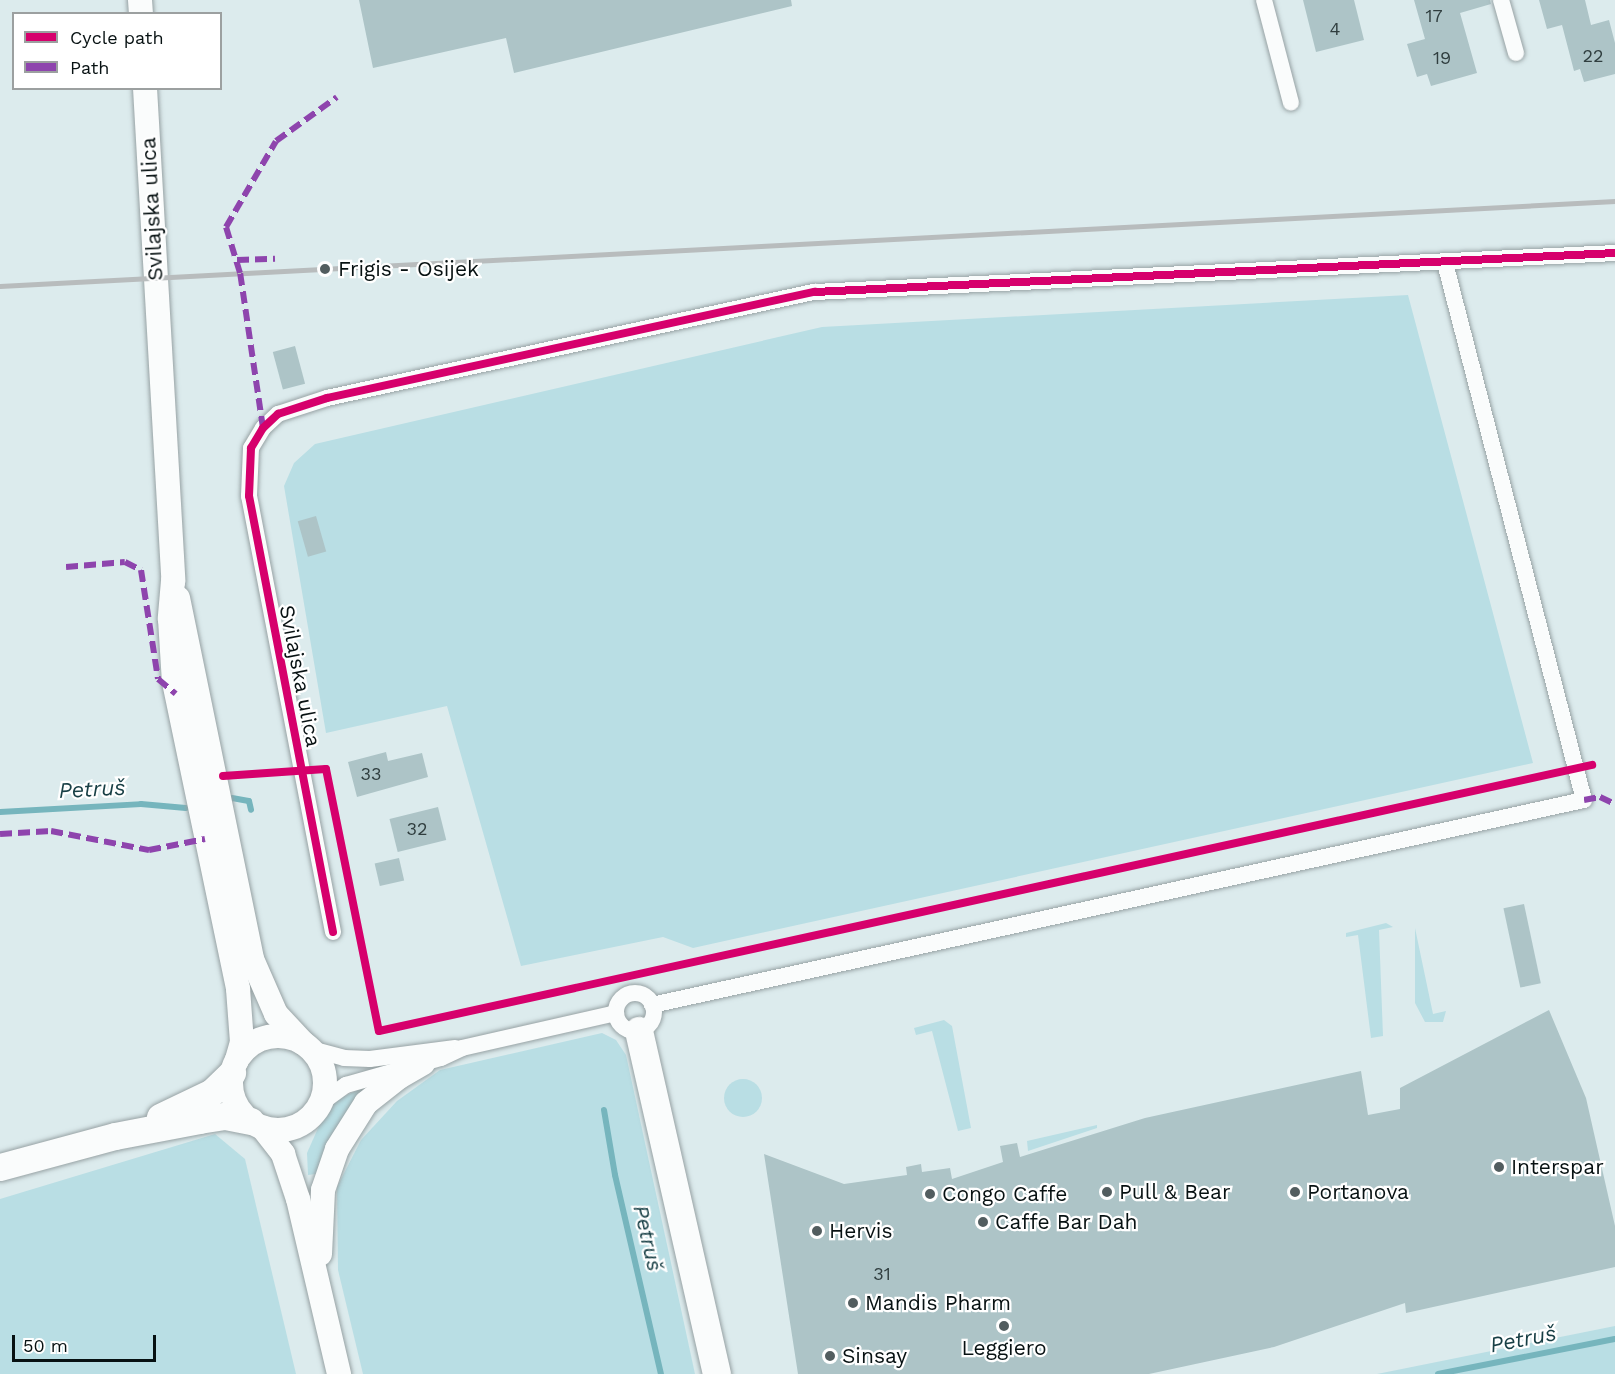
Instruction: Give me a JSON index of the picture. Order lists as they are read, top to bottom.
{
  "streets": {
    "main road": ["Svilajska ulica"]
  },
  "water": ["Petruš"],
  "places": [
    "Frigis - Osijek",
    "Interspar",
    "Pull & Bear",
    "Portanova",
    "Congo Caffe",
    "Caffe Bar Dah",
    "Hervis",
    "Mandis Pharm",
    "Leggiero",
    "Sinsay"
  ],
  "house_numbers": [
    "17",
    "4",
    "22",
    "19",
    "33",
    "32",
    "31"
  ],
  "legend": ["Cycle path", "Path"],
  "scale_bar": "50 m"
}
